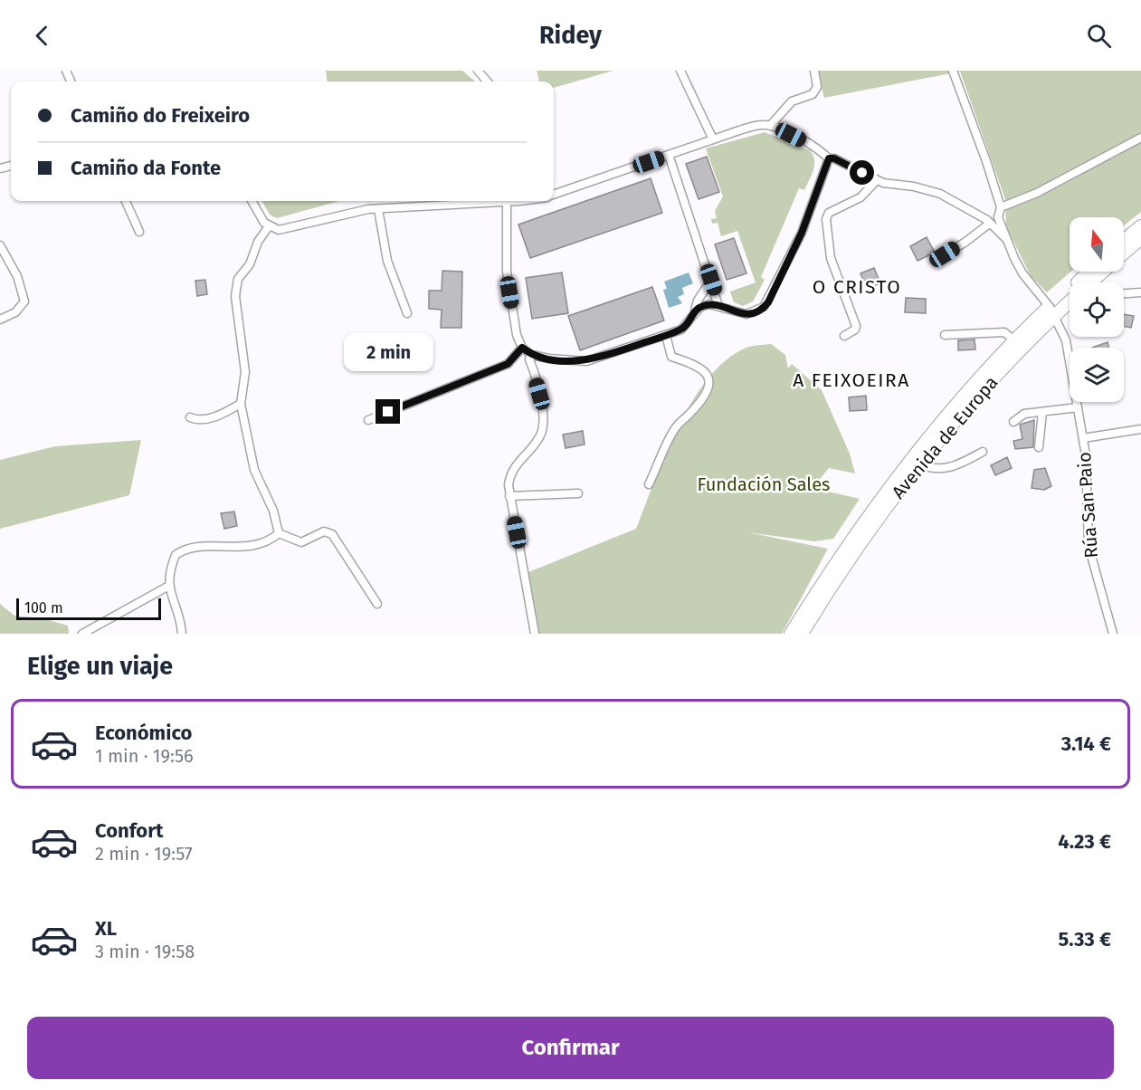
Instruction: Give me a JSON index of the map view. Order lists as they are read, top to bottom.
{
  "streets": {
    "main road": ["Avenida de Europa"],
    "street": ["Rúa San Paio"]
  },
  "crossings": [
    ["Avenida de Europa", "Rúa San Paio"]
  ],
  "districts": ["O CRISTO", "A FEIXOEIRA"],
  "parks": ["Fundación Sales"],
  "scale_bar": "100 m",
  "north": "top",
  "page": {
    "header": "Ridey",
    "banner": ["Camiño do Freixeiro", "Camiño da Fonte"],
    "bubble": "2 min",
    "scale": "100 m",
    "heading": "Elige un viaje",
    "list": [
      {
        "name": "Económico",
        "note": "1 min · 19:56",
        "value": "3.14 €"
      },
      {
        "name": "Confort",
        "note": "2 min · 19:57",
        "value": "4.23 €"
      },
      {
        "name": "XL",
        "note": "3 min · 19:58",
        "value": "5.33 €"
      }
    ],
    "buttons": "Confirmar"
  }
}
